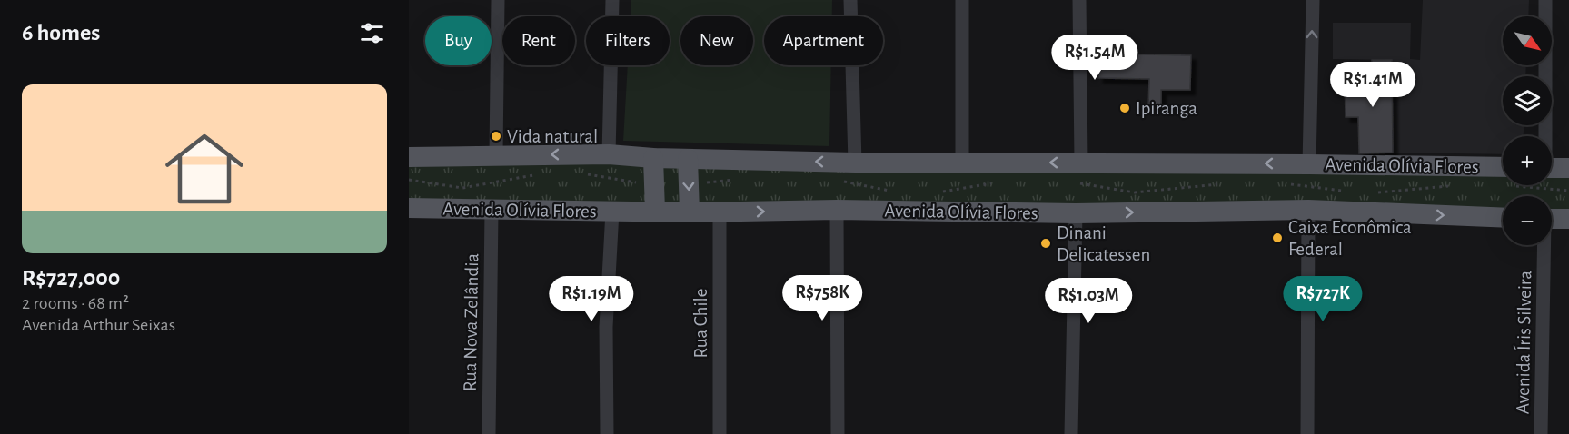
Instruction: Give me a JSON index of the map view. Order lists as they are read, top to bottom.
{
  "streets": {
    "main road": ["Avenida Olívia Flores"],
    "street": ["Rua Nova Zelândia", "Rua Chile", "Avenida Íris Silveira"]
  },
  "crossings": [
    ["Avenida Olívia Flores", "Rua Nova Zelândia"],
    ["Avenida Olívia Flores", "Rua Chile"]
  ],
  "places": [
    "Ipiranga",
    "Vida natural",
    "Caixa Econômica Federal",
    "Dinani Delicatessen"
  ],
  "north": "bottom right",
  "page": {
    "heading": "6 homes",
    "map_buttons": ["+", "−"],
    "chip": [
      "Buy",
      "Rent",
      "Filters",
      "New",
      "Apartment"
    ],
    "price": [
      "R$1.54M",
      "R$1.41M",
      "R$758K",
      "R$1.19M",
      "R$727K",
      "R$1.03M"
    ],
    "list": [
      {
        "name": "R$727,000",
        "note": "2 rooms · 68 m² · Avenida Arthur Seixas"
      }
    ]
  }
}
